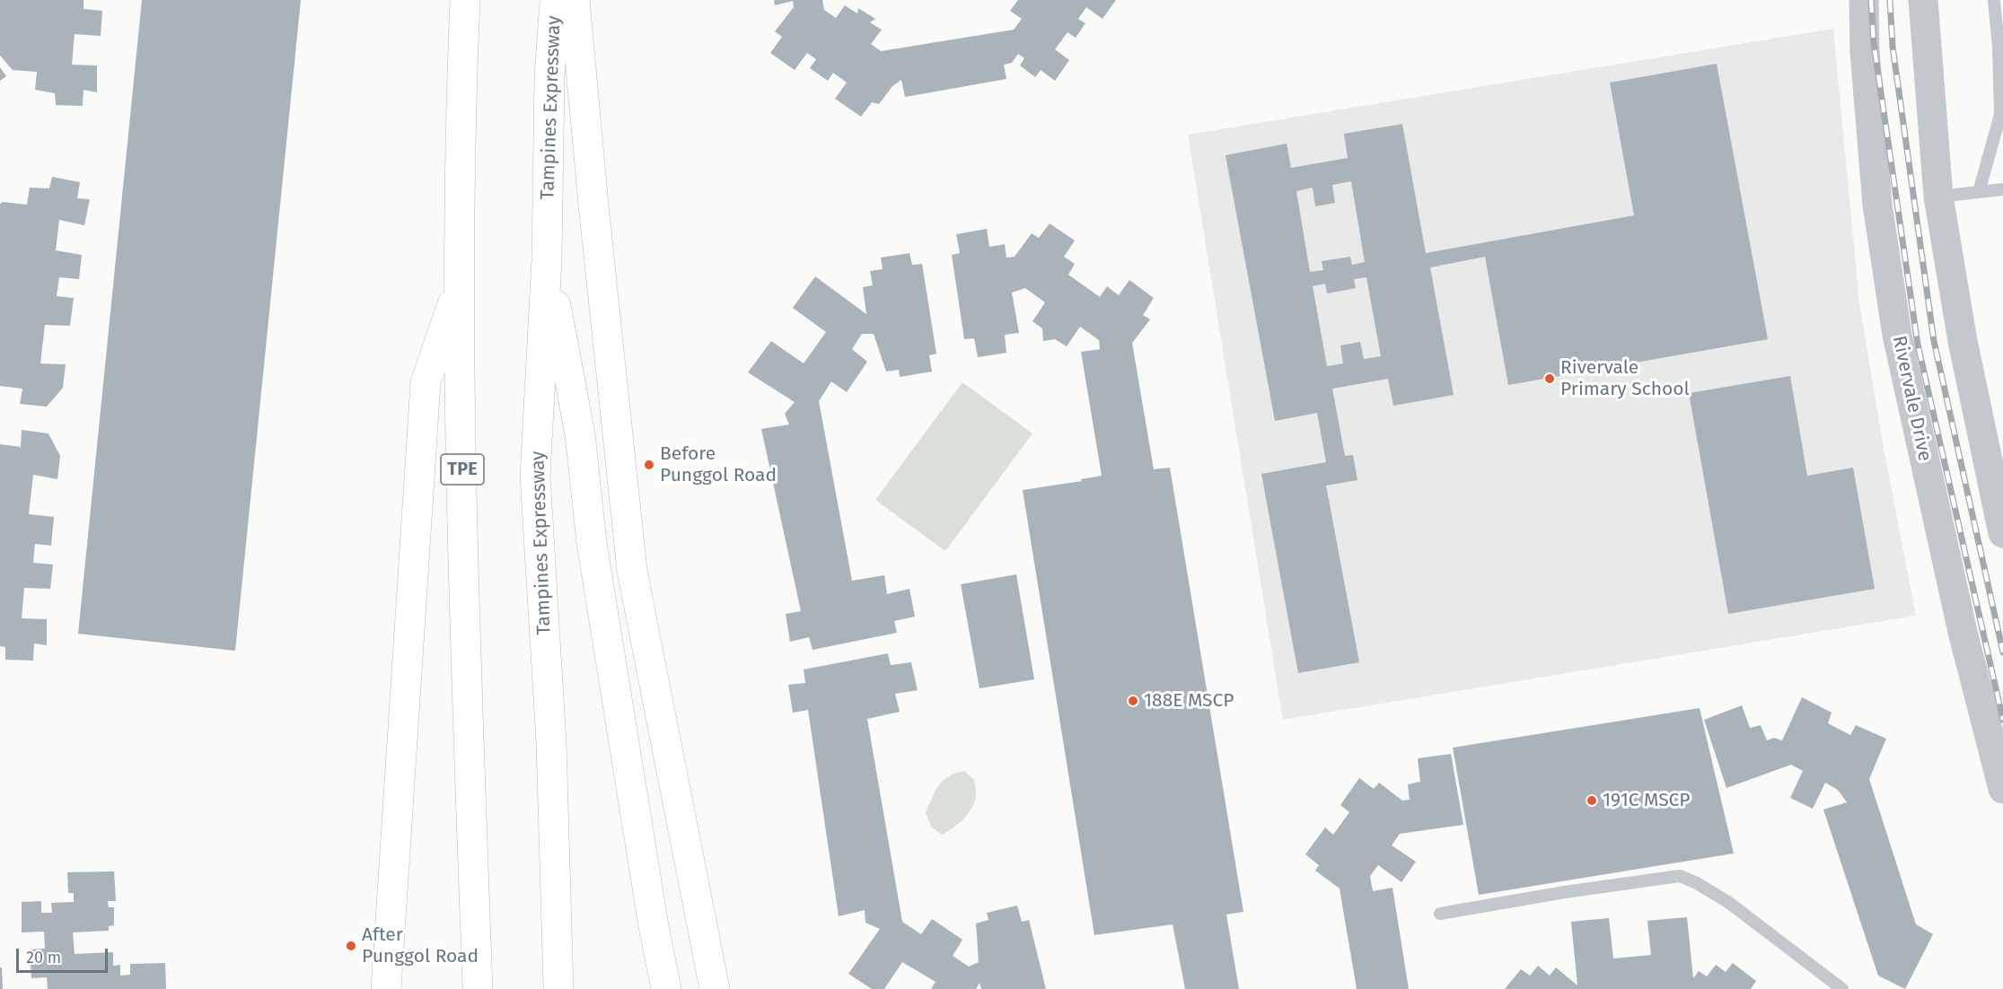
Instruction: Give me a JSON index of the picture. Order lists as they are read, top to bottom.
{
  "streets": {
    "highway": ["Tampines Expressway", "TPE"],
    "street": ["Rivervale Drive"]
  },
  "places": [
    "Rivervale Primary School",
    "Before Punggol Road",
    "188E MSCP",
    "191C MSCP",
    "After Punggol Road"
  ],
  "scale_bar": "20 m"
}
